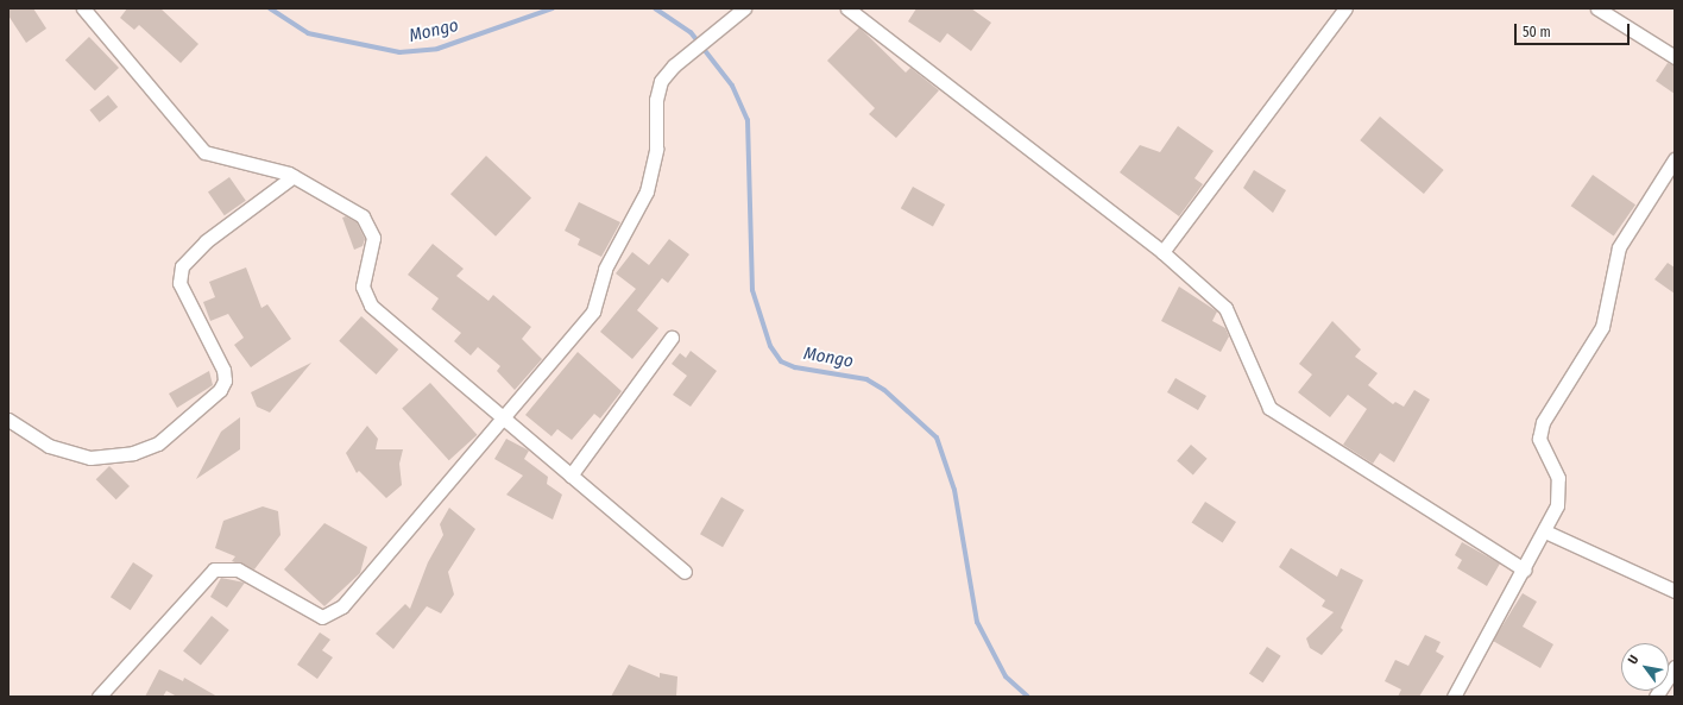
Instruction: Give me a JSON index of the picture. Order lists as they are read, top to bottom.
{
  "water": ["Mongo"],
  "scale_bar": "50 m",
  "north": "top left"
}
